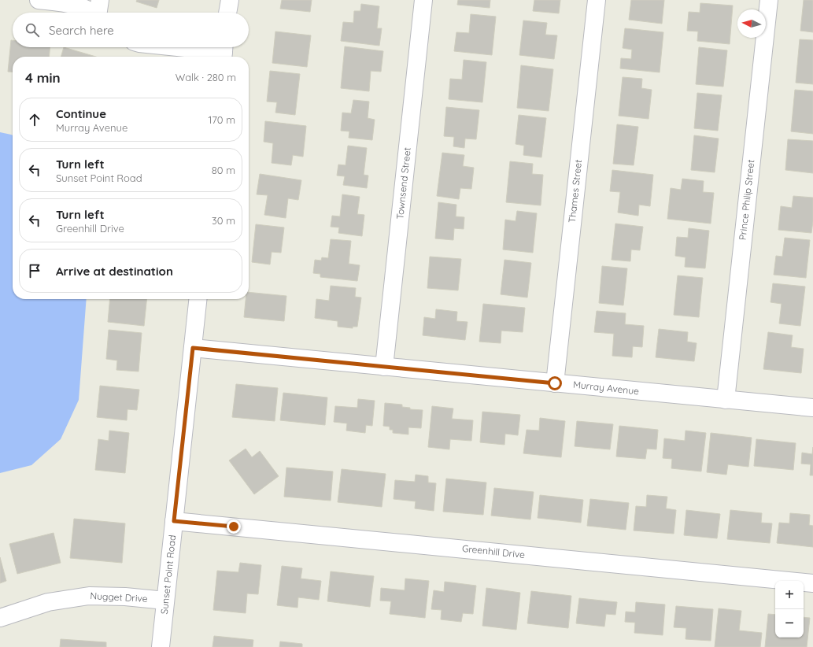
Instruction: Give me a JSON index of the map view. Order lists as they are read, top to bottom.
{
  "streets": {
    "street": [
      "Townsend Street",
      "Thames Street",
      "Prince Philip Street",
      "Murray Avenue",
      "Greenhill Drive",
      "Sunset Point Road",
      "Nugget Drive"
    ]
  },
  "crossings": [
    ["Townsend Street", "Murray Avenue"],
    ["Thames Street", "Murray Avenue"],
    ["Prince Philip Street", "Murray Avenue"],
    ["Murray Avenue", "Sunset Point Road"],
    ["Greenhill Drive", "Sunset Point Road"],
    ["Sunset Point Road", "Nugget Drive"]
  ],
  "north": "left",
  "page": {
    "search": "Search here",
    "heading": ["4 min", "Walk · 280 m"],
    "list": [
      ["Continue", "Murray Avenue", "170 m"],
      ["Turn left", "Sunset Point Road", "80 m"],
      ["Turn left", "Greenhill Drive", "30 m"],
      "Arrive at destination"
    ],
    "map_buttons": ["+", "−"]
  }
}
